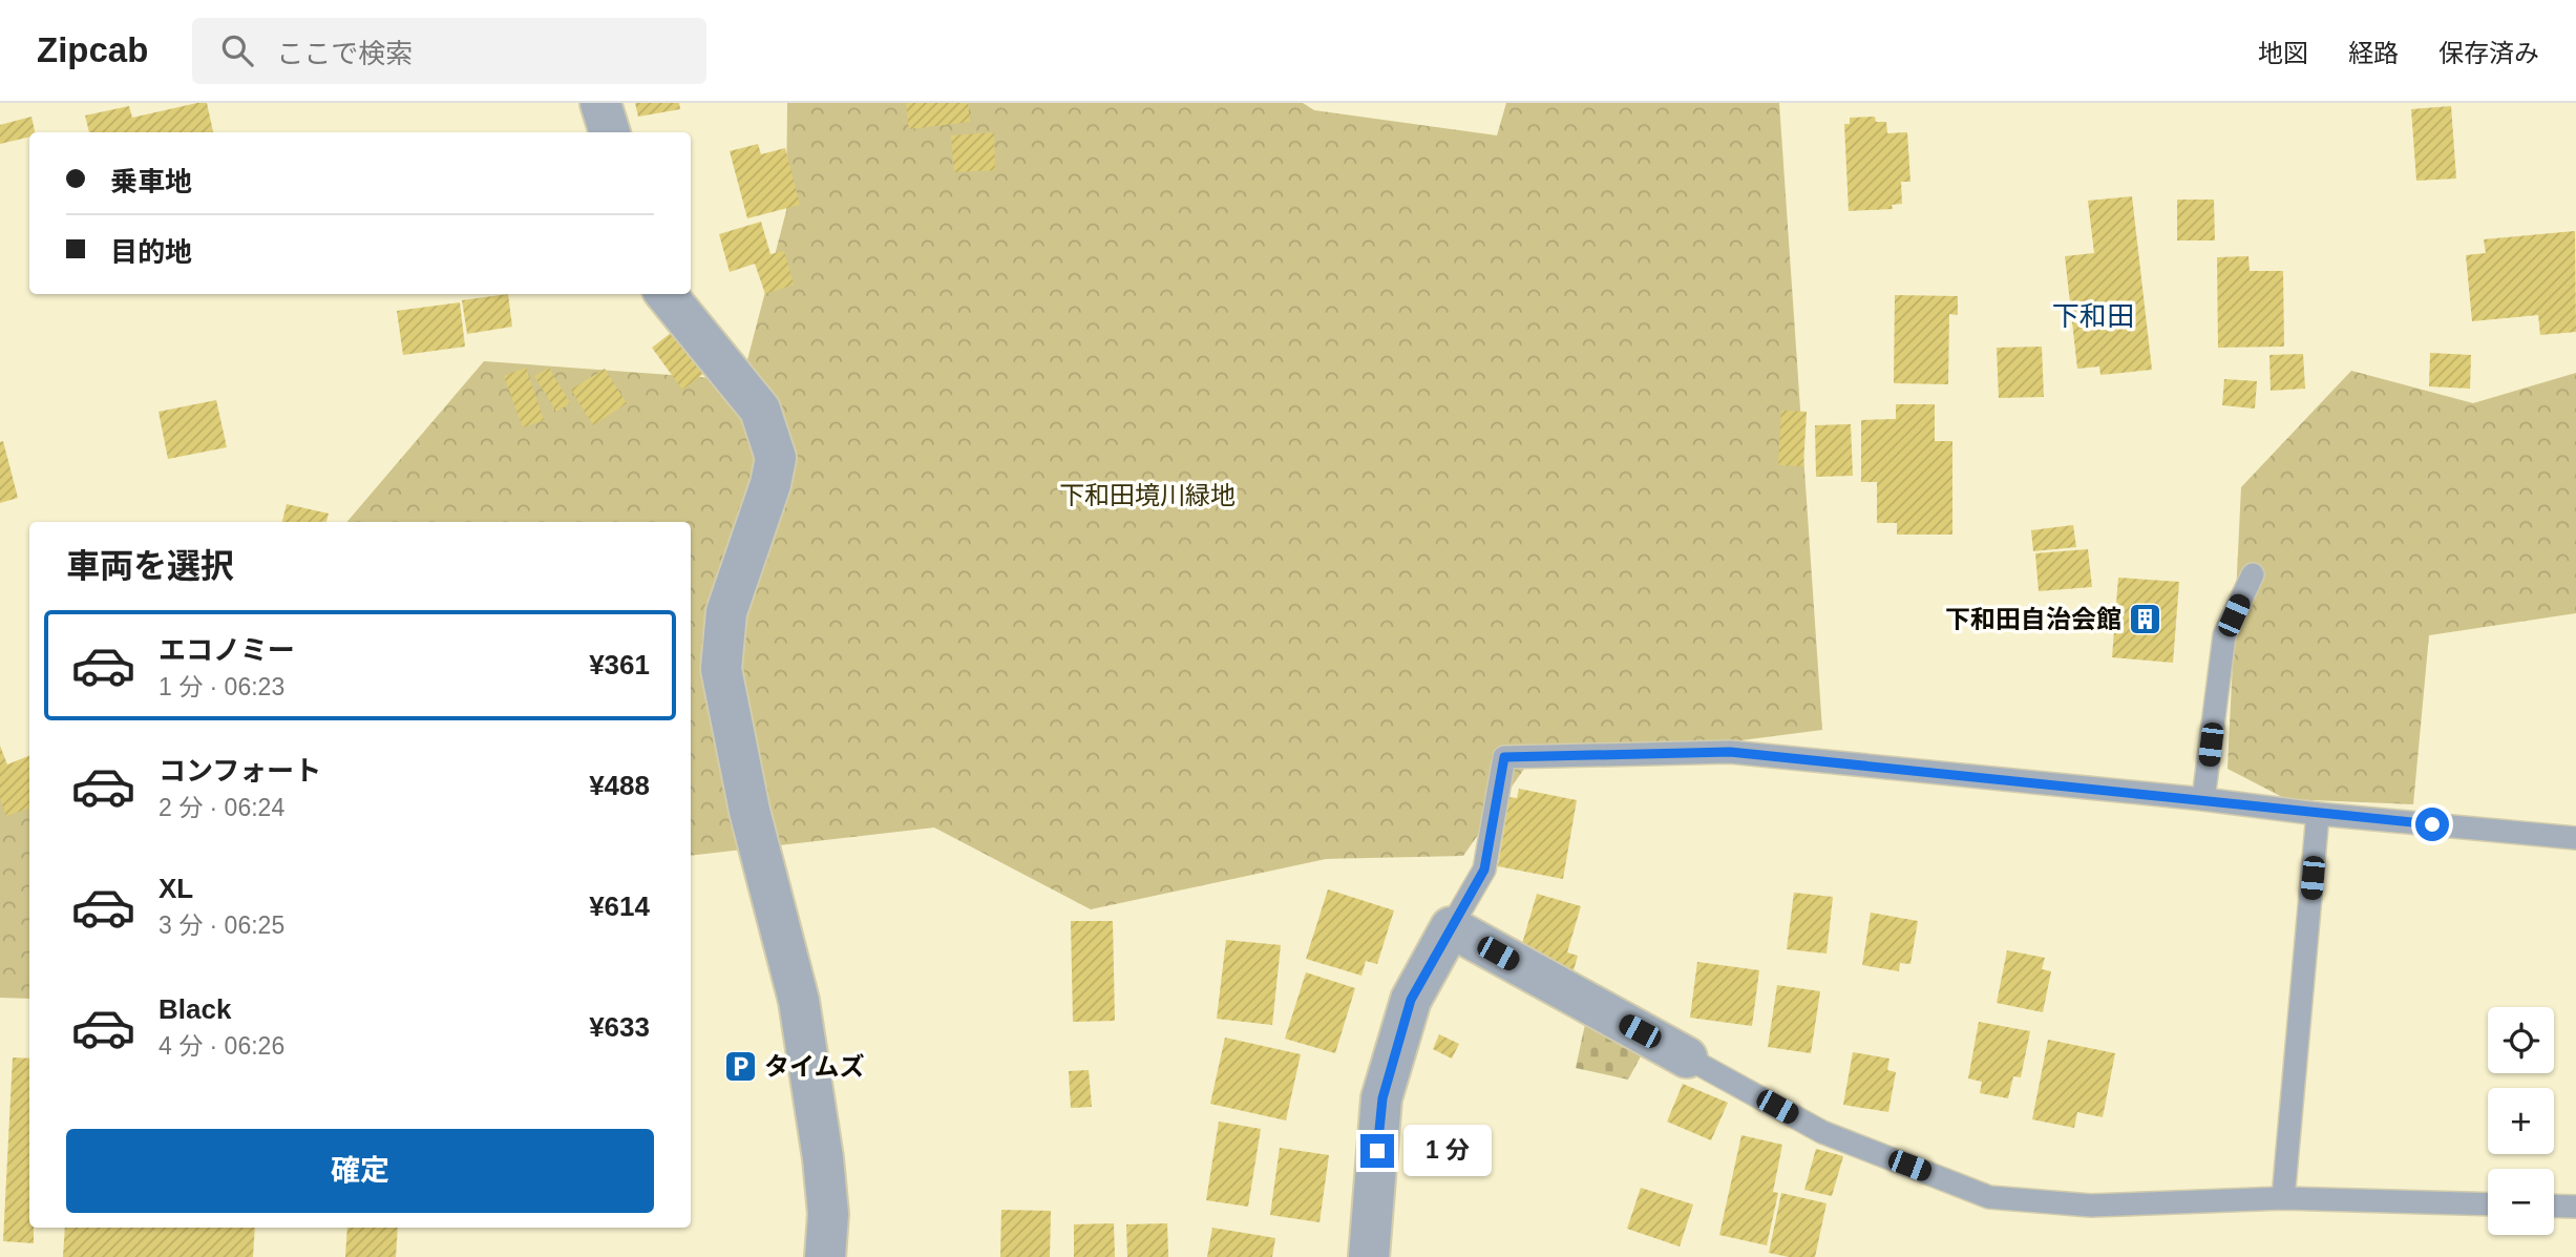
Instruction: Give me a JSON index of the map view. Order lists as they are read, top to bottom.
{
  "districts": ["下和田"],
  "parks": ["下和田境川緑地"],
  "places": {
    "building": ["下和田自治会館"],
    "parking": ["タイムズ"]
  },
  "page": {
    "header": "Zipcab",
    "search": "ここで検索",
    "nav": ["地図", "経路", "保存済み"],
    "banner": ["乗車地", "目的地"],
    "heading": "車両を選択",
    "list": [
      {
        "name": "エコノミー",
        "note": "1 分 · 06:23",
        "value": "¥361"
      },
      {
        "name": "コンフォート",
        "note": "2 分 · 06:24",
        "value": "¥488"
      },
      {
        "name": "XL",
        "note": "3 分 · 06:25",
        "value": "¥614"
      },
      {
        "name": "Black",
        "note": "4 分 · 06:26",
        "value": "¥633"
      }
    ],
    "map_buttons": ["+", "−"],
    "buttons": "確定",
    "bubble": "1 分"
  }
}
